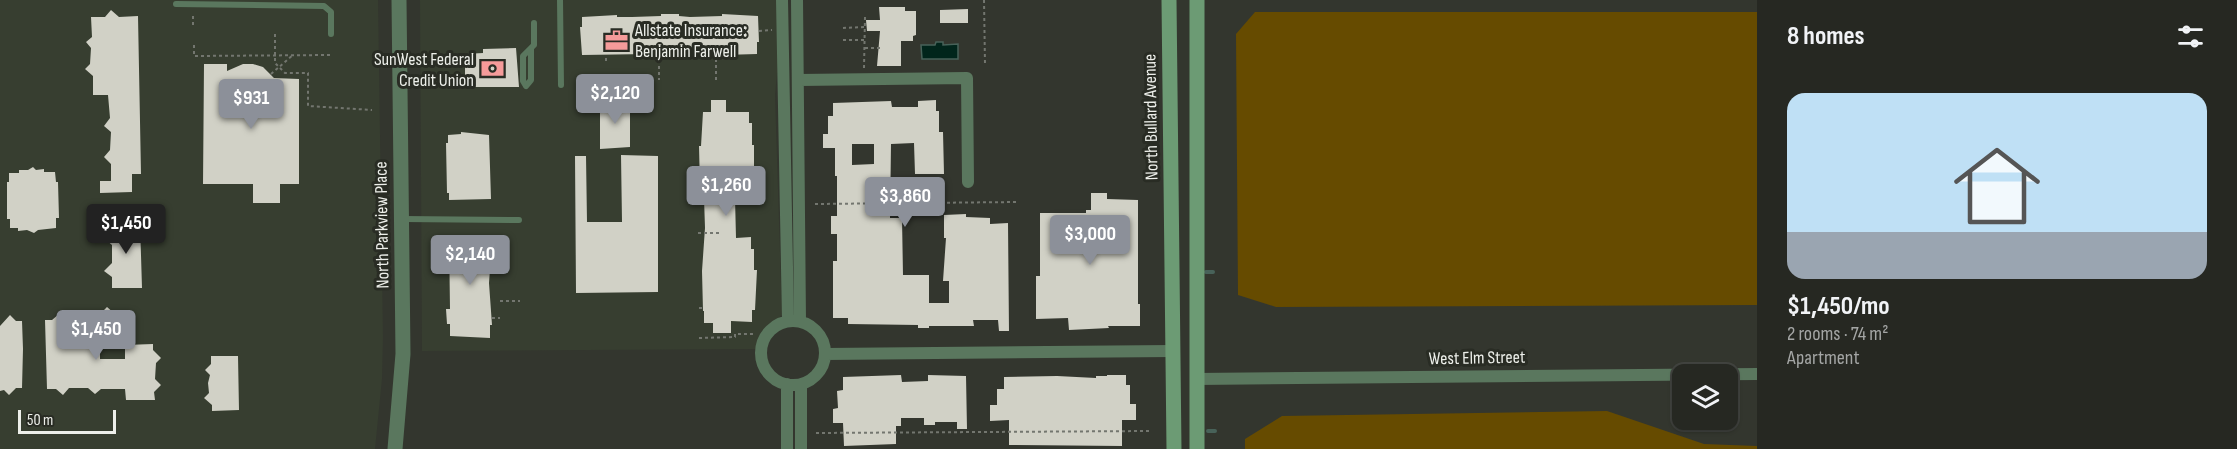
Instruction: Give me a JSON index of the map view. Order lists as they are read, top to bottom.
{
  "streets": {
    "main road": ["North Bullard Avenue"],
    "street": ["North Parkview Place", "West Elm Street"]
  },
  "places": {
    "office": ["Allstate Insurance: Benjamin Farwell"],
    "bank": ["SunWest Federal Credit Union"]
  },
  "scale_bar": "50 m",
  "page": {
    "heading": "8 homes",
    "list": [
      {
        "name": "$1,450/mo",
        "note": "2 rooms · 74 m² · Apartment"
      }
    ],
    "price": [
      "$2,120",
      "$931",
      "$1,260",
      "$3,860",
      "$1,450",
      "$3,000",
      "$2,140",
      "$1,450"
    ],
    "scale": "50 m"
  }
}
